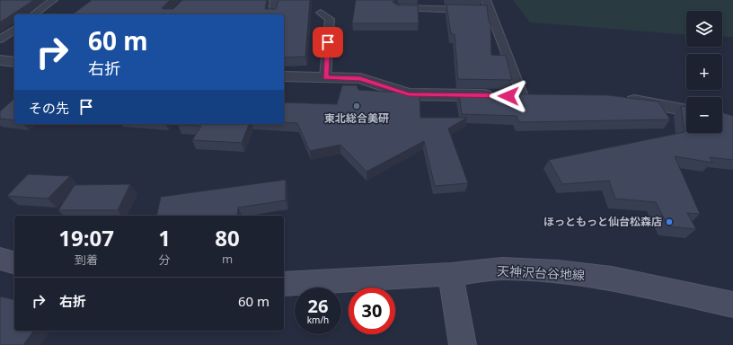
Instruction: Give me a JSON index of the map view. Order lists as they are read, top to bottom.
{
  "streets": {
    "street": ["天神沢台谷地線"]
  },
  "places": ["東北総合美研", "ほっともっと仙台松森店"],
  "page": {
    "map_buttons": ["+", "−"],
    "turn": ["60 m", "右折"],
    "then": "その先",
    "eta": [
      "19:07",
      "到着",
      "1",
      "分",
      "80",
      "m"
    ],
    "list": [
      {
        "name": "右折",
        "value": "60 m"
      }
    ],
    "speed": "26 km/h",
    "limit": "30"
  }
}
